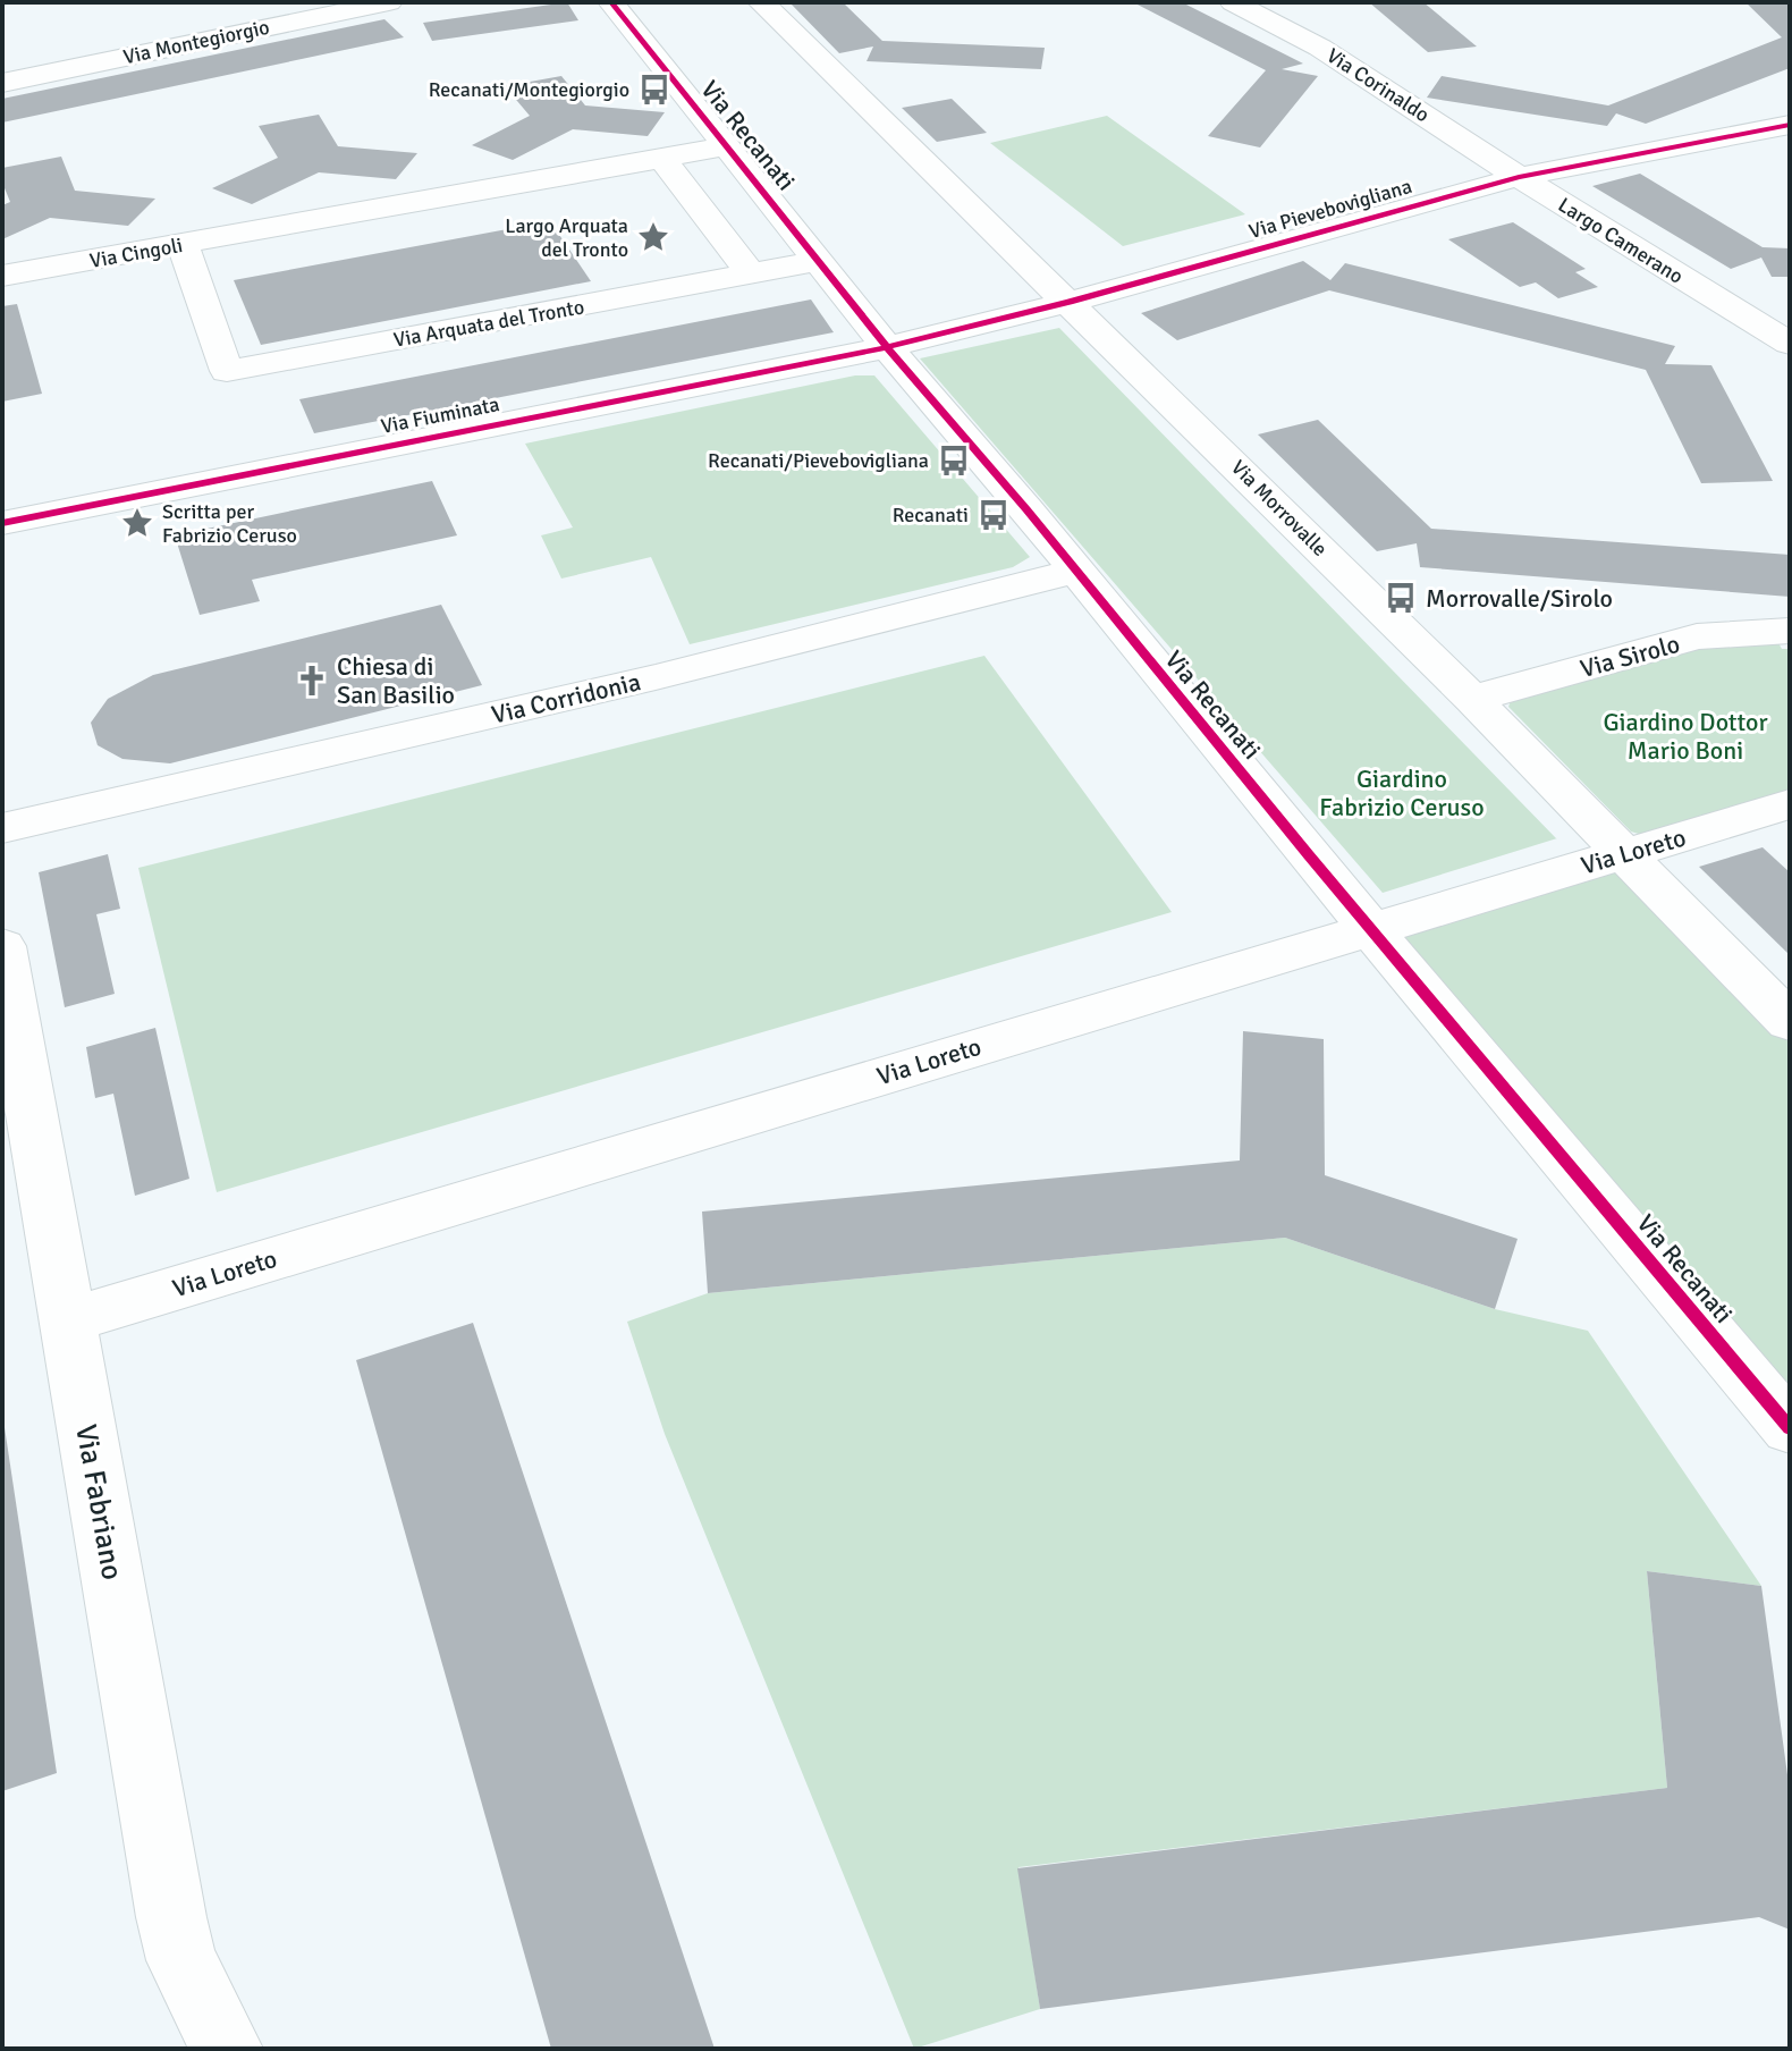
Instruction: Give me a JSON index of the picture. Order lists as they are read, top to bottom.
{
  "streets": {
    "street": [
      "Via Montegiorgio",
      "Via Corinaldo",
      "Via Recanati",
      "Via Pievebovigliana",
      "Largo Camerano",
      "Via Cingoli",
      "Via Arquata del Tronto",
      "Via Fiuminata",
      "Via Morrovalle",
      "Via Sirolo",
      "Via Corridonia",
      "Via Loreto",
      "Via Fabriano"
    ]
  },
  "crossings": [
    ["Via Corinaldo", "Via Pievebovigliana"],
    ["Via Corinaldo", "Largo Camerano"],
    ["Via Recanati", "Via Pievebovigliana"],
    ["Via Recanati", "Via Cingoli"],
    ["Via Recanati", "Via Fiuminata"],
    ["Via Recanati", "Via Corridonia"],
    ["Via Recanati", "Via Loreto"],
    ["Via Pievebovigliana", "Largo Camerano"],
    ["Via Pievebovigliana", "Via Fiuminata"],
    ["Via Pievebovigliana", "Via Morrovalle"],
    ["Via Cingoli", "Via Arquata del Tronto"],
    ["Via Morrovalle", "Via Sirolo"],
    ["Via Morrovalle", "Via Loreto"],
    ["Via Loreto", "Via Fabriano"]
  ],
  "parks": ["Giardino Dottor Mario Boni", "Giardino Fabrizio Ceruso"],
  "places": {
    "bus stop": [
      "Recanati/Montegiorgio",
      "Recanati/Pievebovigliana",
      "Recanati",
      "Morrovalle/Sirolo"
    ],
    "place": ["Largo Arquata del Tronto", "Scritta per Fabrizio Ceruso"],
    "church": ["Chiesa di San Basilio"]
  }
}
